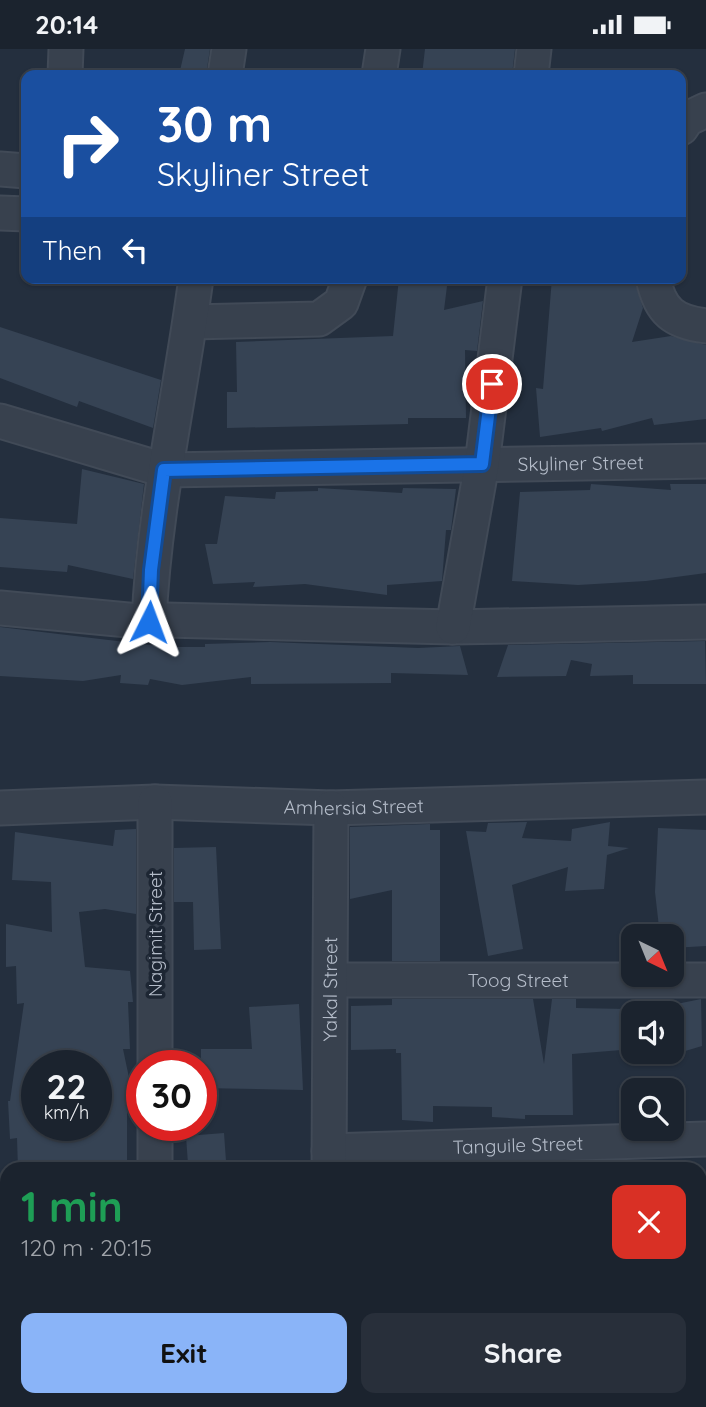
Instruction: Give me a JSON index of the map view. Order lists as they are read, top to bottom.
{
  "streets": {
    "street": [
      "Skyliner Street",
      "Amhersia Street",
      "Nagimit Street",
      "Toog Street",
      "Yakal Street",
      "Tanguile Street"
    ]
  },
  "crossings": [
    ["Amhersia Street", "Nagimit Street"],
    ["Amhersia Street", "Yakal Street"],
    ["Toog Street", "Yakal Street"],
    ["Yakal Street", "Tanguile Street"]
  ],
  "north": "bottom right",
  "page": {
    "status": "20:14",
    "turn": ["30 m", "Skyliner Street"],
    "then": "Then",
    "speed": "22 km/h",
    "limit": "30",
    "heading": ["1 min", "120 m · 20:15"],
    "buttons": ["Exit", "Share"]
  }
}
